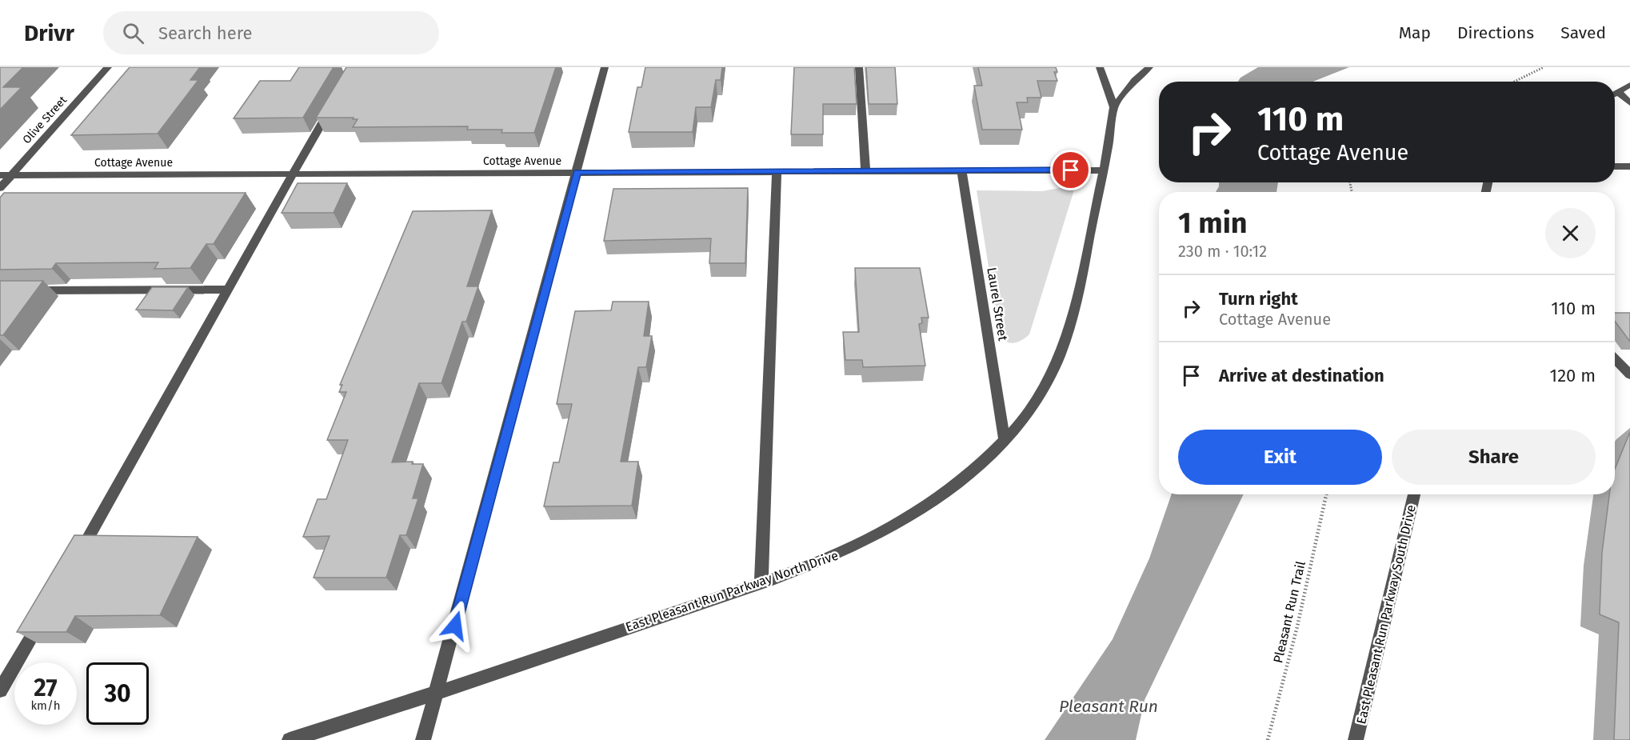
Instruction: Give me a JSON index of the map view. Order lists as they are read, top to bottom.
{
  "streets": {
    "street": [
      "Olive Street",
      "Cottage Avenue",
      "Laurel Street",
      "East Pleasant Run Parkway North Drive",
      "East Pleasant Run Parkway South Drive"
    ],
    "path": ["Pleasant Run Trail"]
  },
  "crossings": [
    ["Olive Street", "Cottage Avenue"],
    ["Cottage Avenue", "Laurel Street"],
    ["Cottage Avenue", "East Pleasant Run Parkway North Drive"],
    ["Laurel Street", "East Pleasant Run Parkway North Drive"]
  ],
  "water": ["Pleasant Run"],
  "page": {
    "header": "Drivr",
    "search": "Search here",
    "nav": ["Map", "Directions", "Saved"],
    "turn": ["110 m", "Cottage Avenue"],
    "heading": ["1 min", "230 m · 10:12"],
    "list": [
      {
        "name": "Turn right",
        "note": "Cottage Avenue",
        "value": "110 m"
      },
      {
        "name": "Arrive at destination",
        "value": "120 m"
      }
    ],
    "buttons": ["Exit", "Share"],
    "speed": "27 km/h",
    "limit": "30"
  }
}
